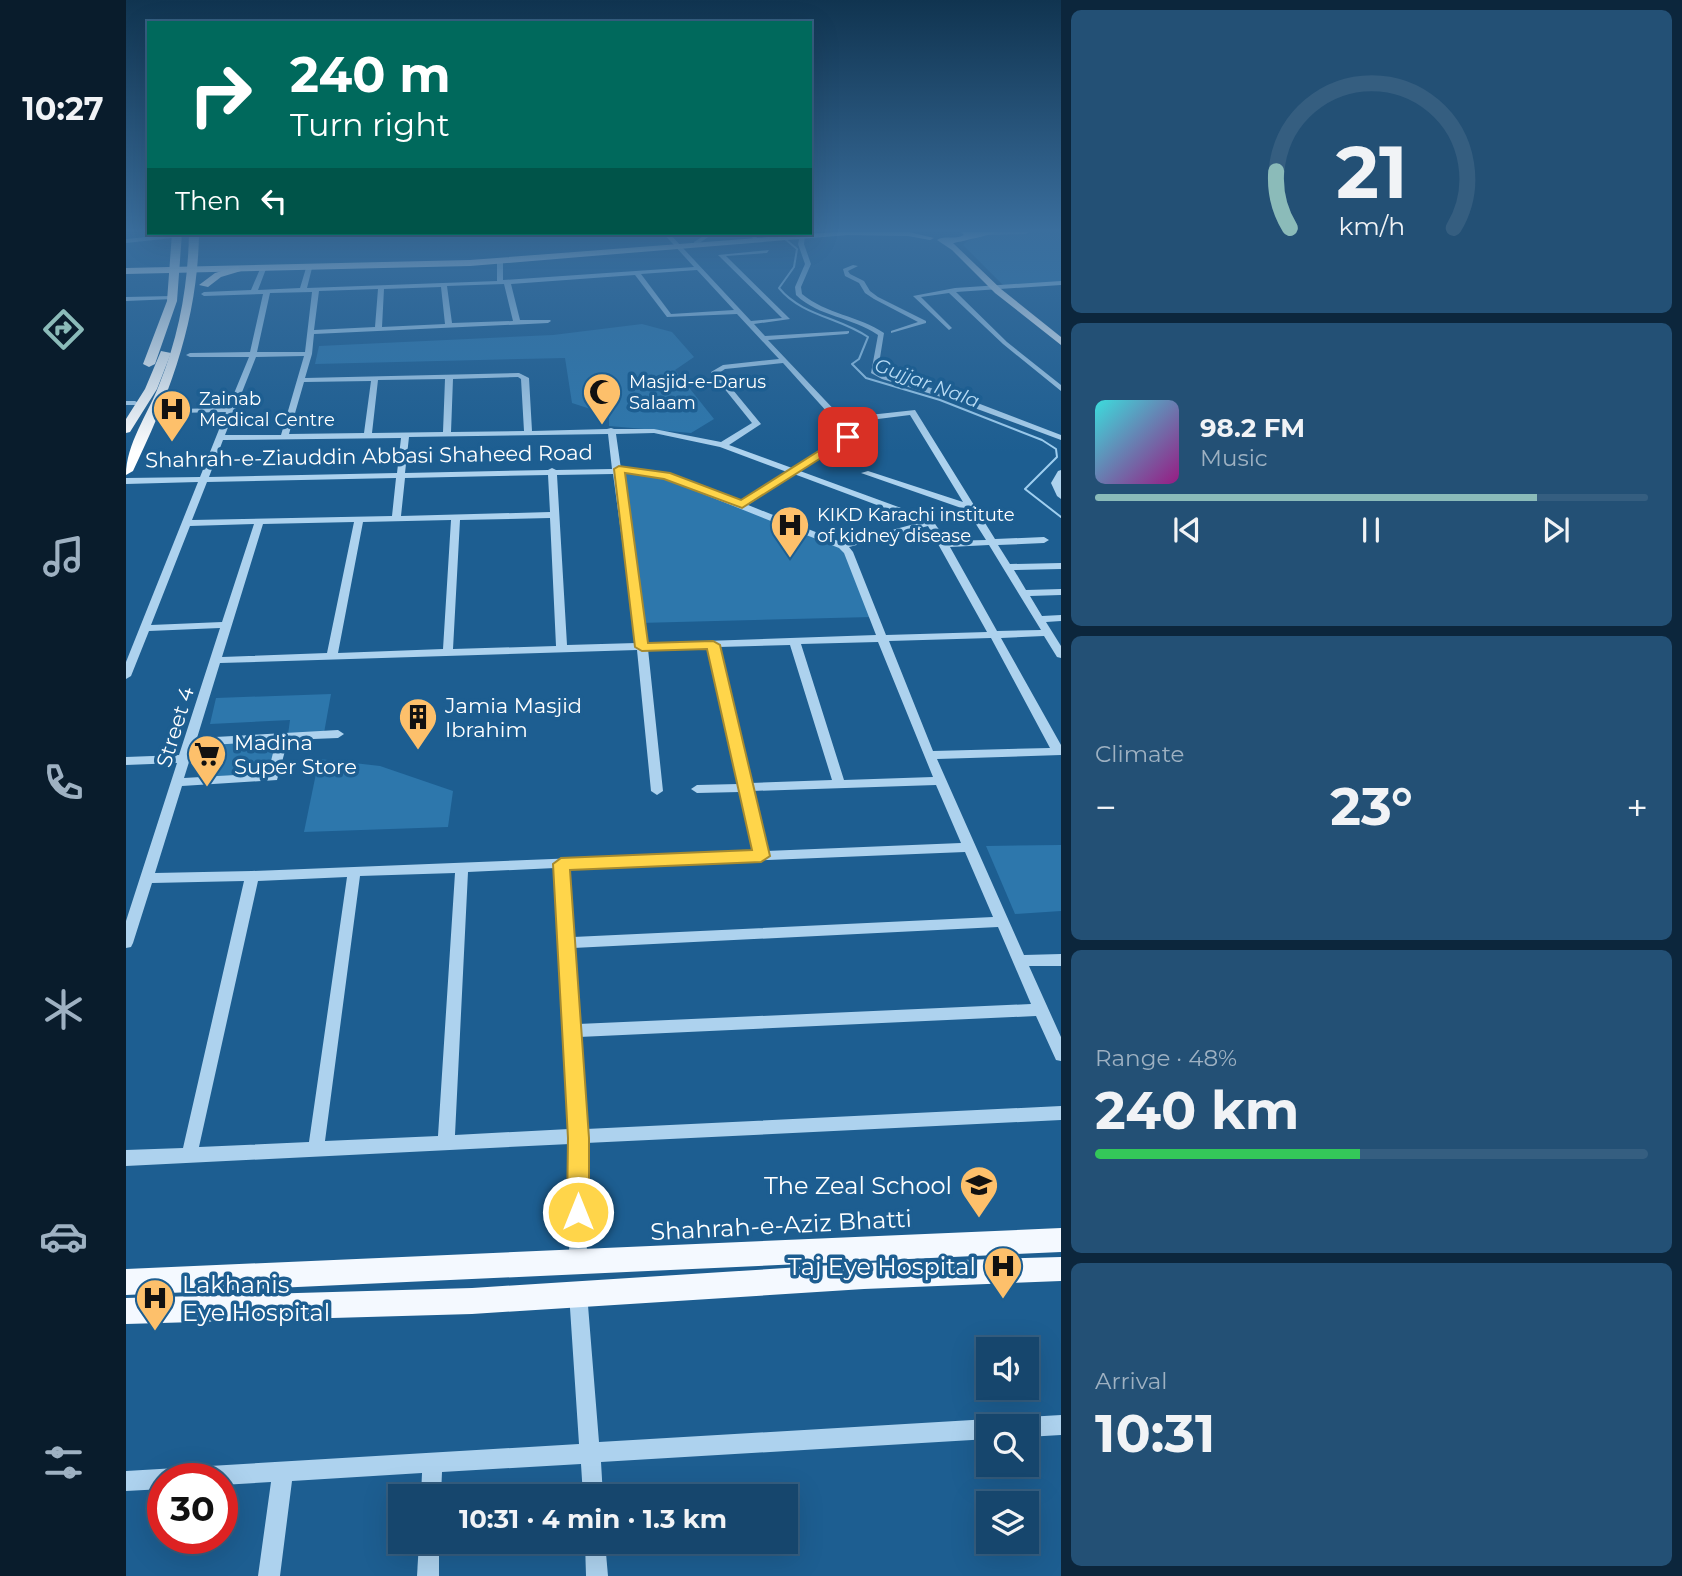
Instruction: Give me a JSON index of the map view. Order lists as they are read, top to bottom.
{
  "streets": {
    "main road": ["Shahrah-e-Aziz Bhatti"],
    "street": ["Shahrah-e-Ziauddin Abbasi Shaheed Road", "Street 4"]
  },
  "water": ["Gujjar Nala"],
  "places": {
    "mosque": ["Masjid-e-Darus Salaam"],
    "hospital": [
      "Zainab Medical Centre",
      "KIKD Karachi institute of kidney disease",
      "Taj Eye Hospital",
      "Lakhanis Eye Hospital"
    ],
    "building": ["Jamia Masjid Ibrahim"],
    "supermarket": ["Madina Super Store"],
    "school or university": ["The Zeal School"]
  },
  "page": {
    "tabs": "10:27",
    "turn": ["240 m", "Turn right"],
    "then": "Then",
    "song": ["98.2 FM", "Music"],
    "tile": [
      "Climate",
      ["Range · 48%", "240 km"],
      ["Arrival", "10:31"]
    ],
    "heat": ["−", "23°", "+"],
    "limit": "30",
    "trip": "10:31 · 4 min · 1.3 km",
    "gauge": ["21", "km/h"]
  }
}
